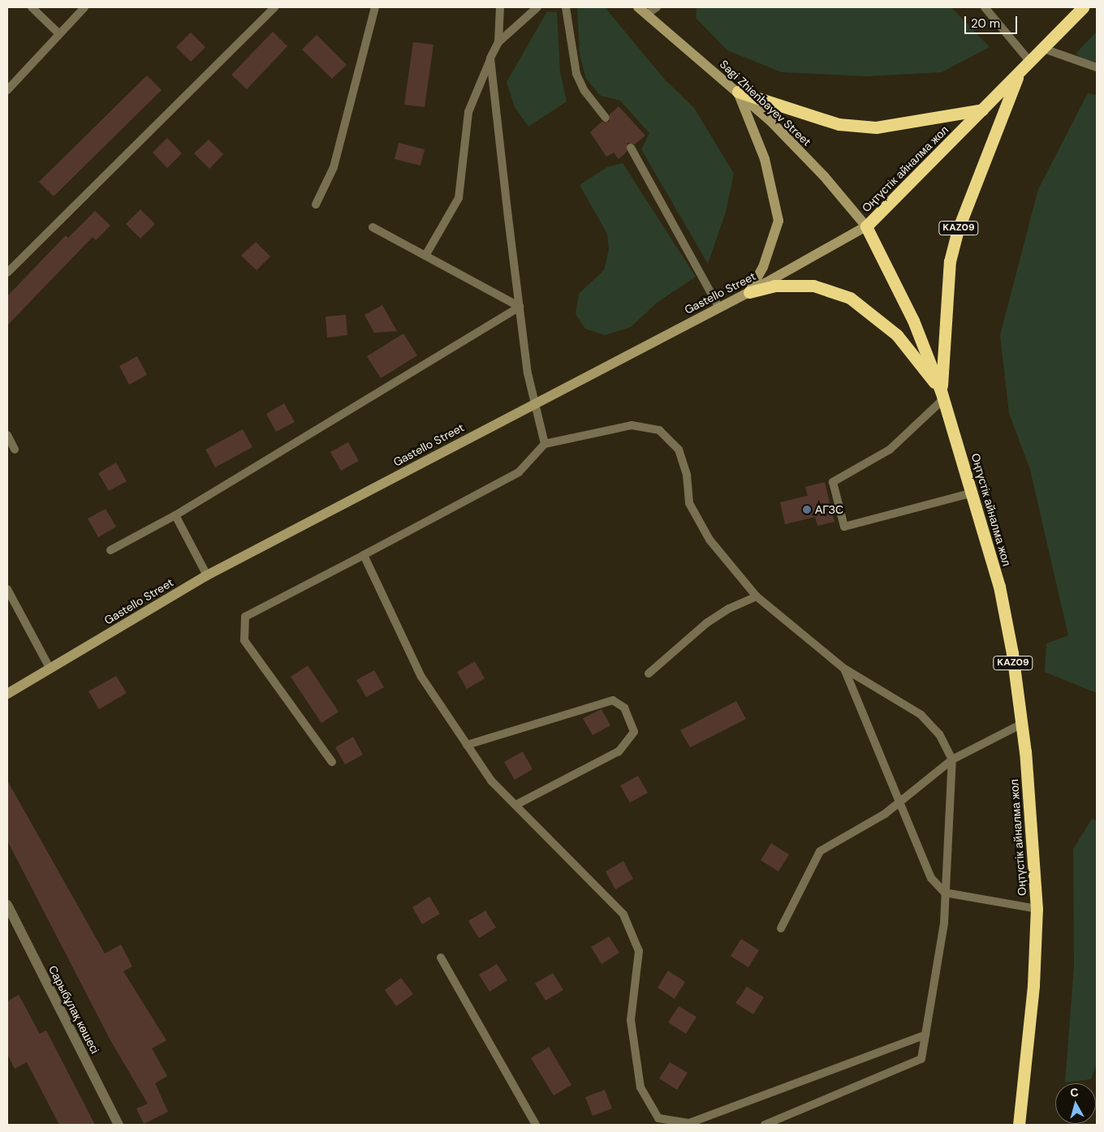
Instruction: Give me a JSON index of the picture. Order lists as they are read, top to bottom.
{
  "streets": {
    "highway": ["Оңтүстік айналма жол", "KAZ09"],
    "street": ["Sagi Zhienbayev Street", "Gastello Street", "Сарыбұлақ көшесі"]
  },
  "crossings": [
    ["Sagi Zhienbayev Street", "Оңтүстік айналма жол"],
    ["Sagi Zhienbayev Street", "Gastello Street"],
    ["Оңтүстік айналма жол", "KAZ09"],
    ["Оңтүстік айналма жол", "Gastello Street"]
  ],
  "places": ["АГЗС"],
  "scale_bar": "20 m",
  "north": "top"
}
